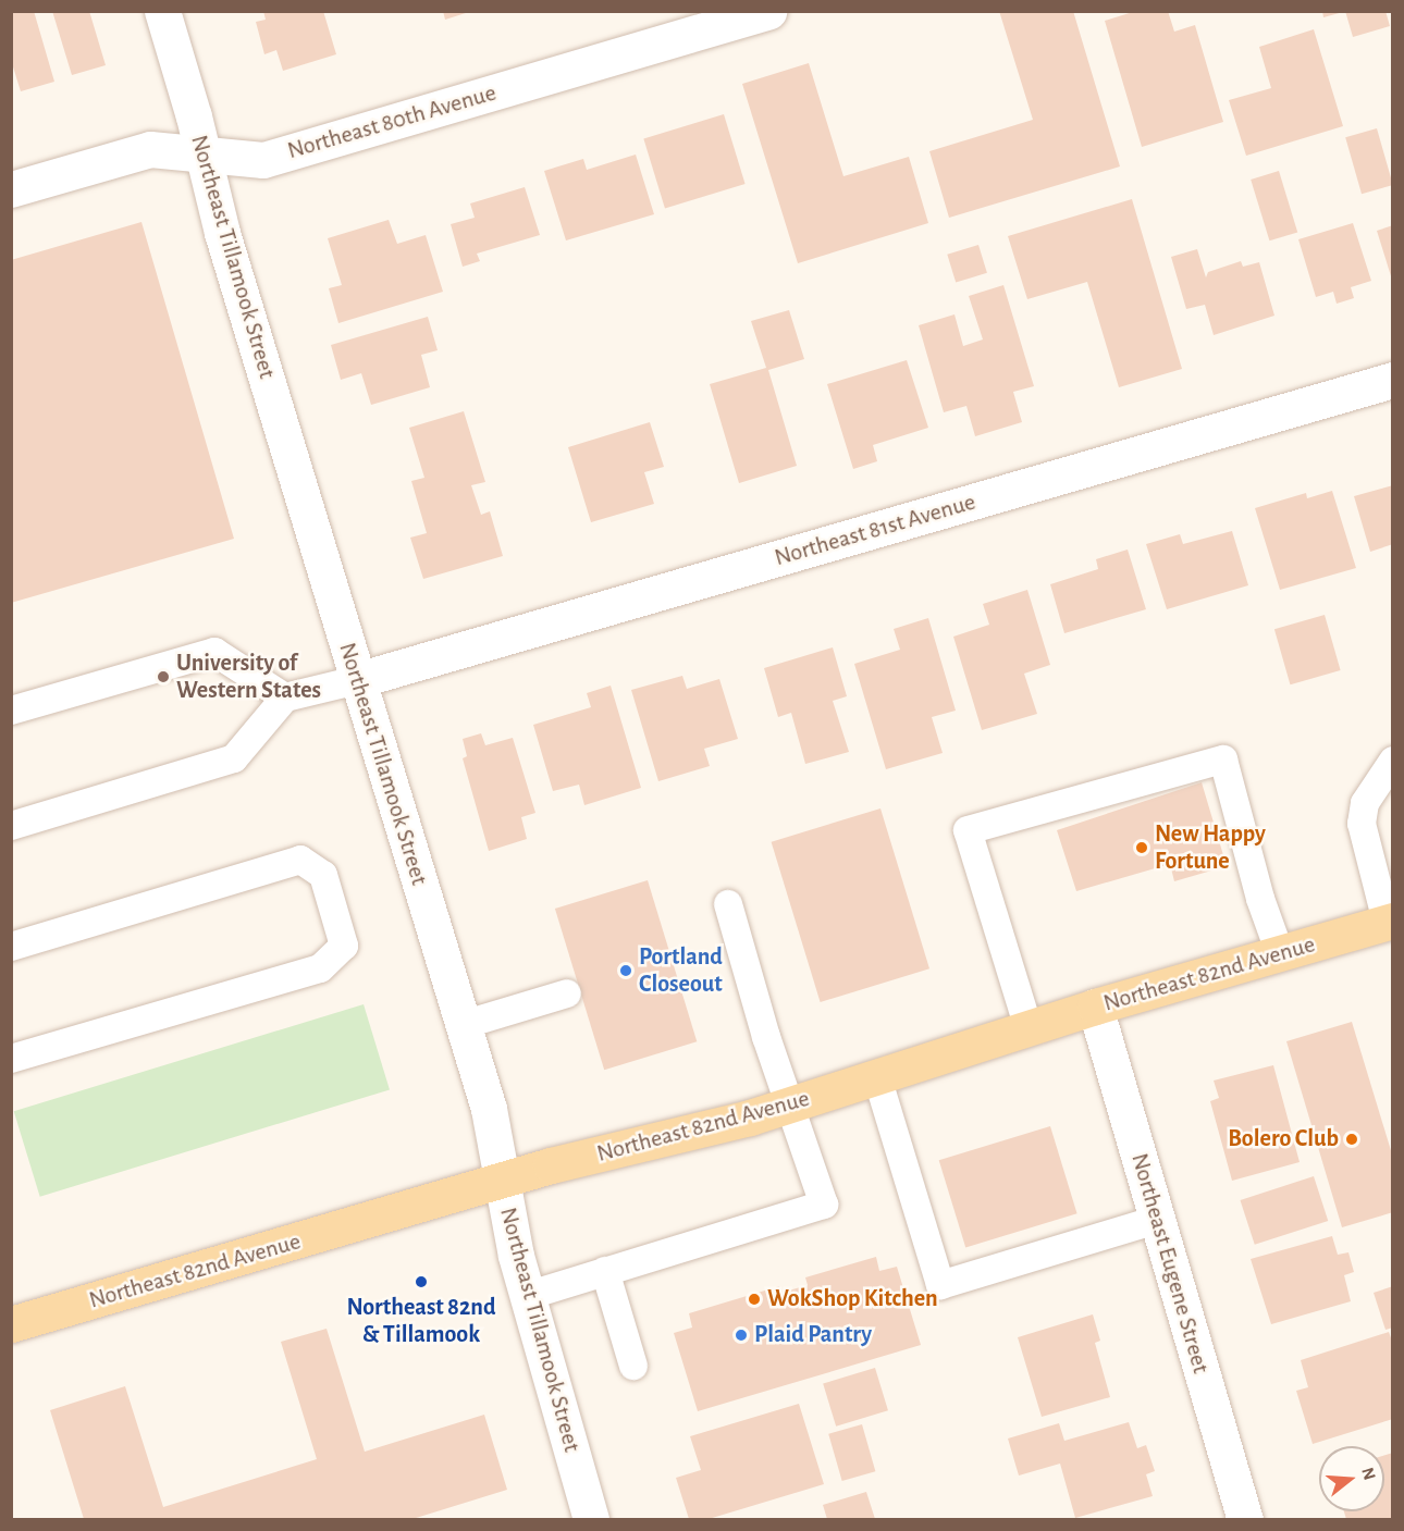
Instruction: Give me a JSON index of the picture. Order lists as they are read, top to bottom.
{
  "streets": {
    "main road": ["Northeast 82nd Avenue"],
    "street": [
      "Northeast 80th Avenue",
      "Northeast Tillamook Street",
      "Northeast 81st Avenue",
      "Northeast Eugene Street"
    ]
  },
  "crossings": [
    ["Northeast 80th Avenue", "Northeast Tillamook Street"],
    ["Northeast Tillamook Street", "Northeast 81st Avenue"],
    ["Northeast Tillamook Street", "Northeast 82nd Avenue"],
    ["Northeast 82nd Avenue", "Northeast Eugene Street"]
  ],
  "places": [
    "University of Western States",
    "New Happy Fortune",
    "Portland Closeout",
    "Bolero Club",
    "Northeast 82nd & Tillamook",
    "WokShop Kitchen",
    "Plaid Pantry"
  ],
  "north": "right"
}
